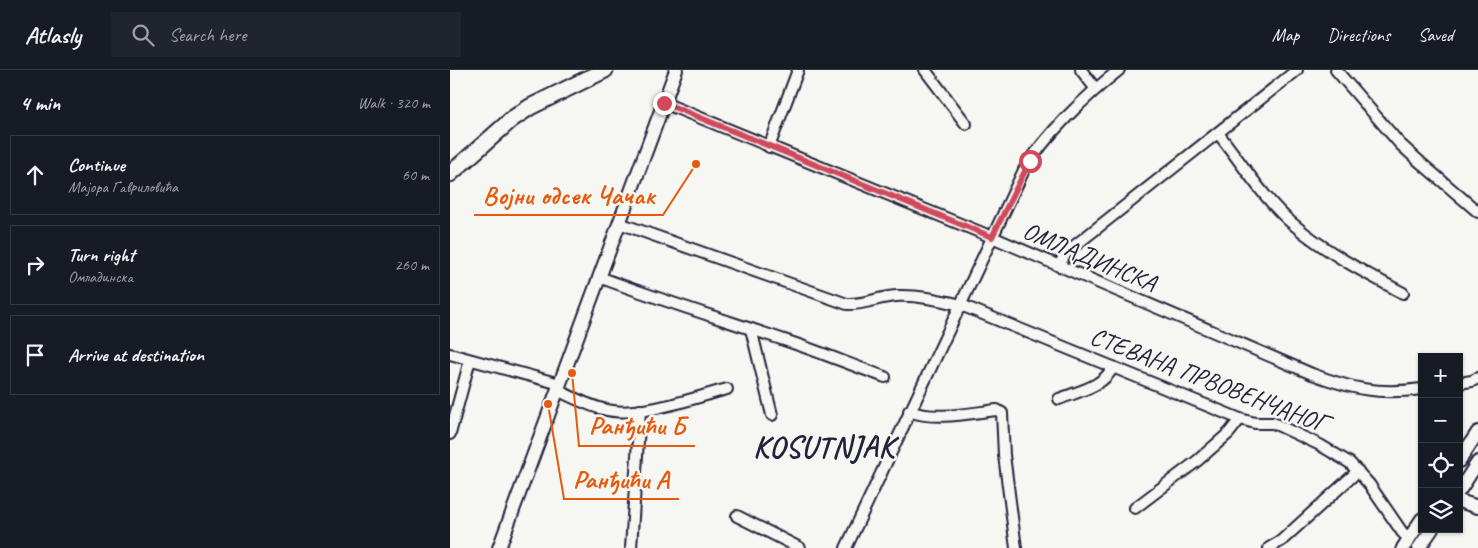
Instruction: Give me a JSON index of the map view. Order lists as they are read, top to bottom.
{
  "streets": {
    "street": ["ОМЛАДИНСКА", "СТЕВАНА ПРВОВЕНЧАНОГ"]
  },
  "districts": ["KOSUTNJAK"],
  "places": ["Војни одсек Чачак", "Ранђићи Б", "Ранђићи А"],
  "page": {
    "header": "Atlasly",
    "search": "Search here",
    "nav": ["Map", "Directions", "Saved"],
    "heading": ["4 min", "Walk · 320 m"],
    "list": [
      ["Continue", "Мајора Гавриловића", "60 m"],
      ["Turn right", "Омладинска", "260 m"],
      "Arrive at destination"
    ],
    "map_buttons": ["+", "−"]
  }
}
